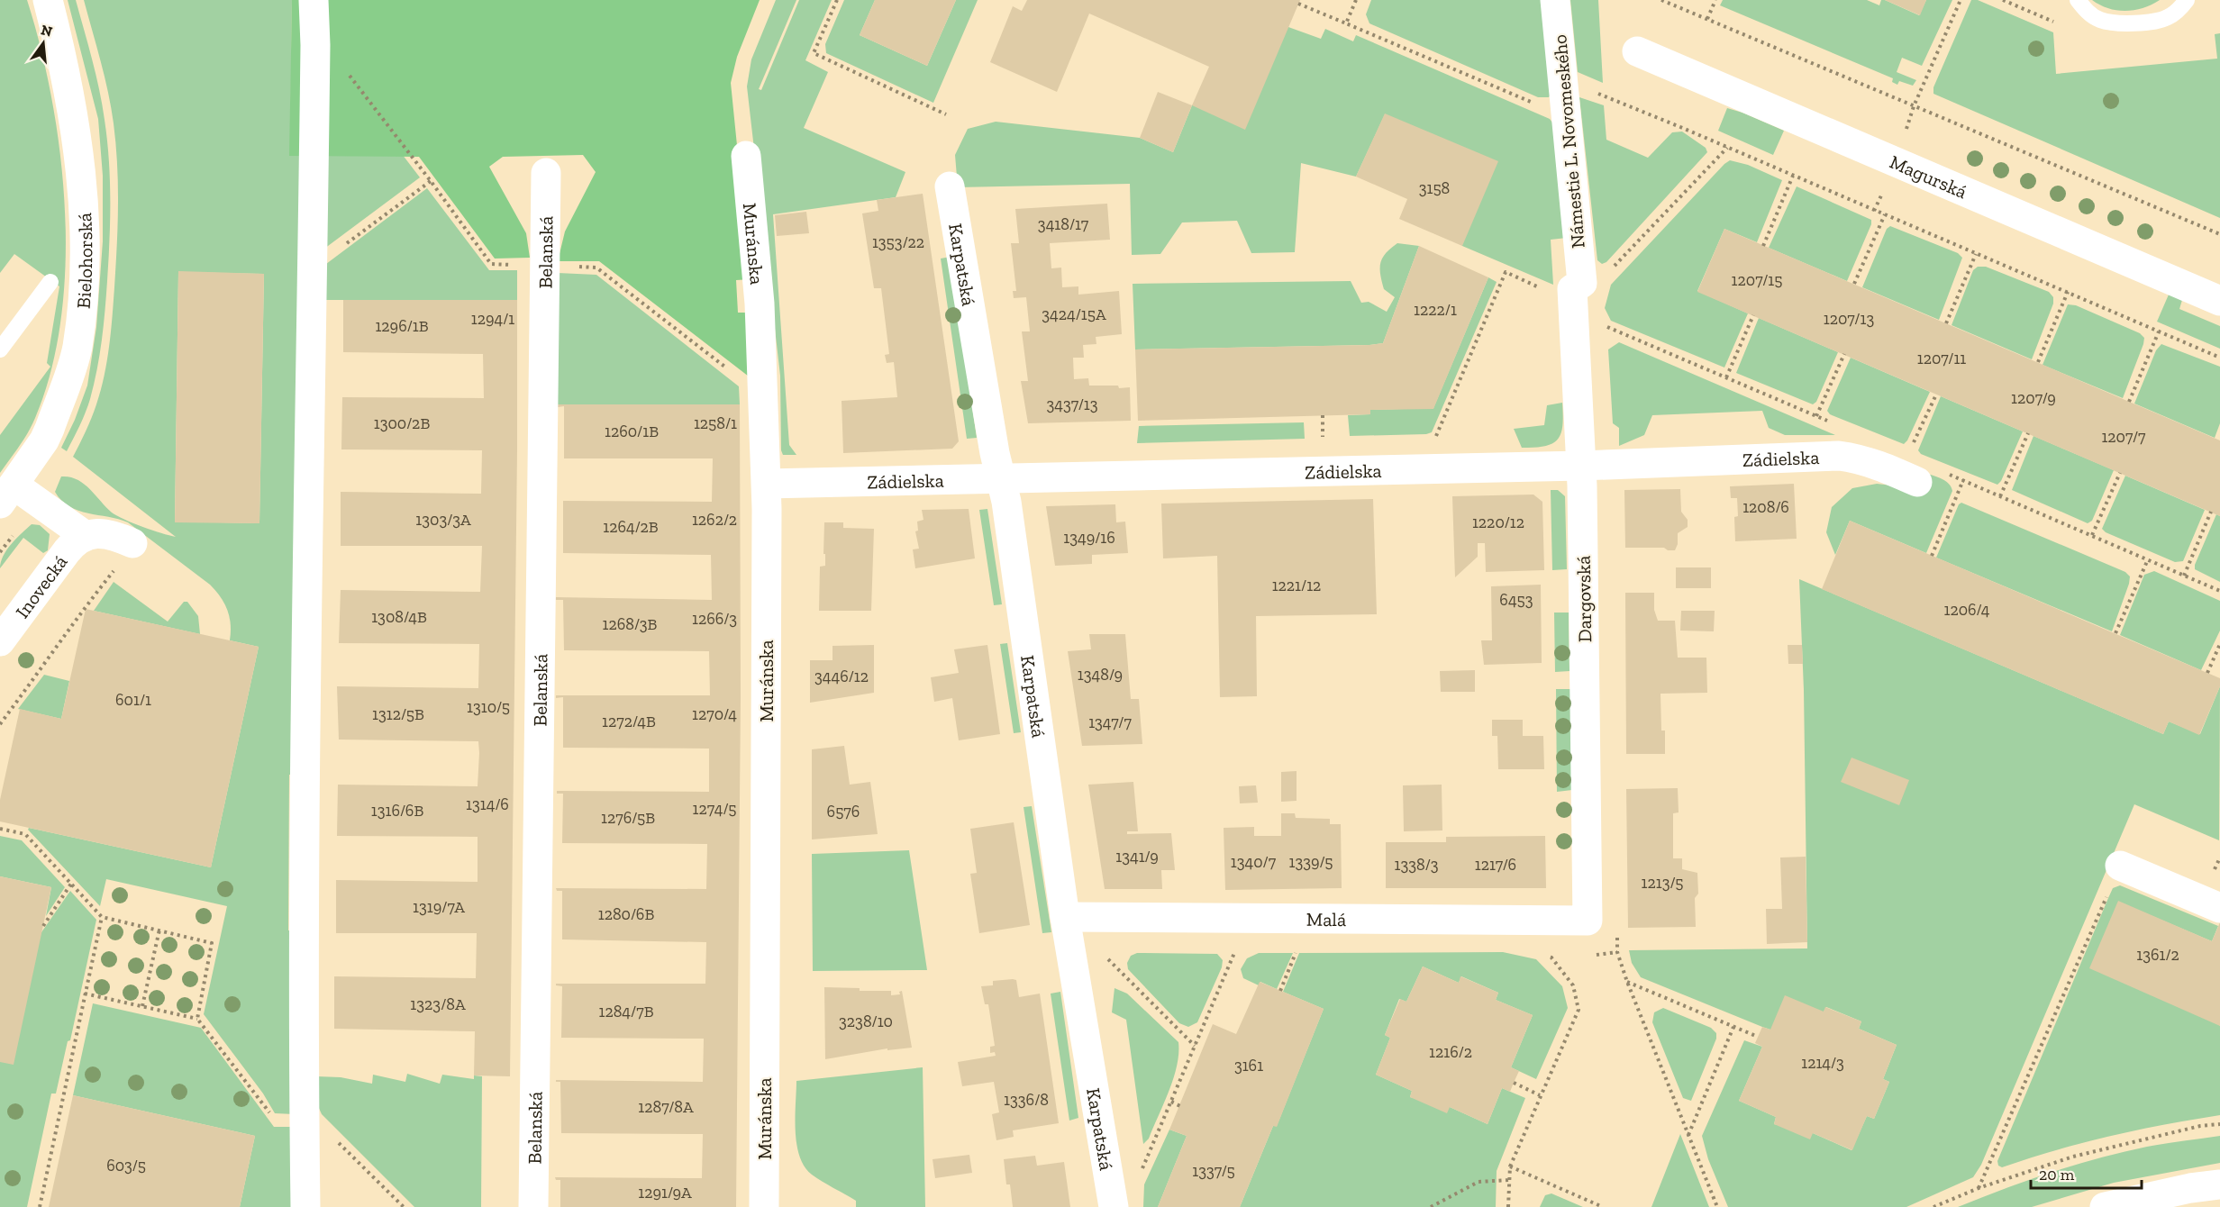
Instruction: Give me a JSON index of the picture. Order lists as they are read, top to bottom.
{
  "streets": {
    "street": [
      "Námestie L. Novomeského",
      "Magurská",
      "Muránska",
      "Belanská",
      "Bielohorská",
      "Karpatská",
      "Zádielska",
      "Inovecká",
      "Dargovská",
      "Malá"
    ]
  },
  "crossings": [
    ["Námestie L. Novomeského", "Dargovská"],
    ["Muránska", "Zádielska"],
    ["Karpatská", "Zádielska"],
    ["Karpatská", "Malá"],
    ["Zádielska", "Dargovská"],
    ["Dargovská", "Malá"]
  ],
  "house_numbers": [
    "3158",
    "3418/17",
    "1353/22",
    "1207/15",
    "1222/1",
    "3424/15A",
    "1294/1",
    "1207/13",
    "1296/1B",
    "1207/11",
    "1207/9",
    "3437/13",
    "1300/2B",
    "1258/1",
    "1260/1B",
    "1207/7",
    "1208/6",
    "1303/3A",
    "1262/2",
    "1220/12",
    "1264/2B",
    "1349/16",
    "1221/12",
    "6453",
    "1206/4",
    "1308/4B",
    "1266/3",
    "1268/3B",
    "1348/9",
    "3446/12",
    "601/1",
    "1310/5",
    "1312/5B",
    "1270/4",
    "1272/4B",
    "1347/7",
    "1314/6",
    "1274/5",
    "1316/6B",
    "6576",
    "1276/5B",
    "1341/9",
    "1340/7",
    "1339/5",
    "1338/3",
    "1217/6",
    "1213/5",
    "1319/7A",
    "1280/6B",
    "1361/2",
    "1323/8A",
    "1284/7B",
    "3238/10",
    "1216/2",
    "1214/3",
    "3161",
    "1336/8",
    "1287/8A",
    "603/5",
    "1337/5",
    "1291/9A"
  ],
  "scale_bar": "20 m",
  "north": "top"
}
